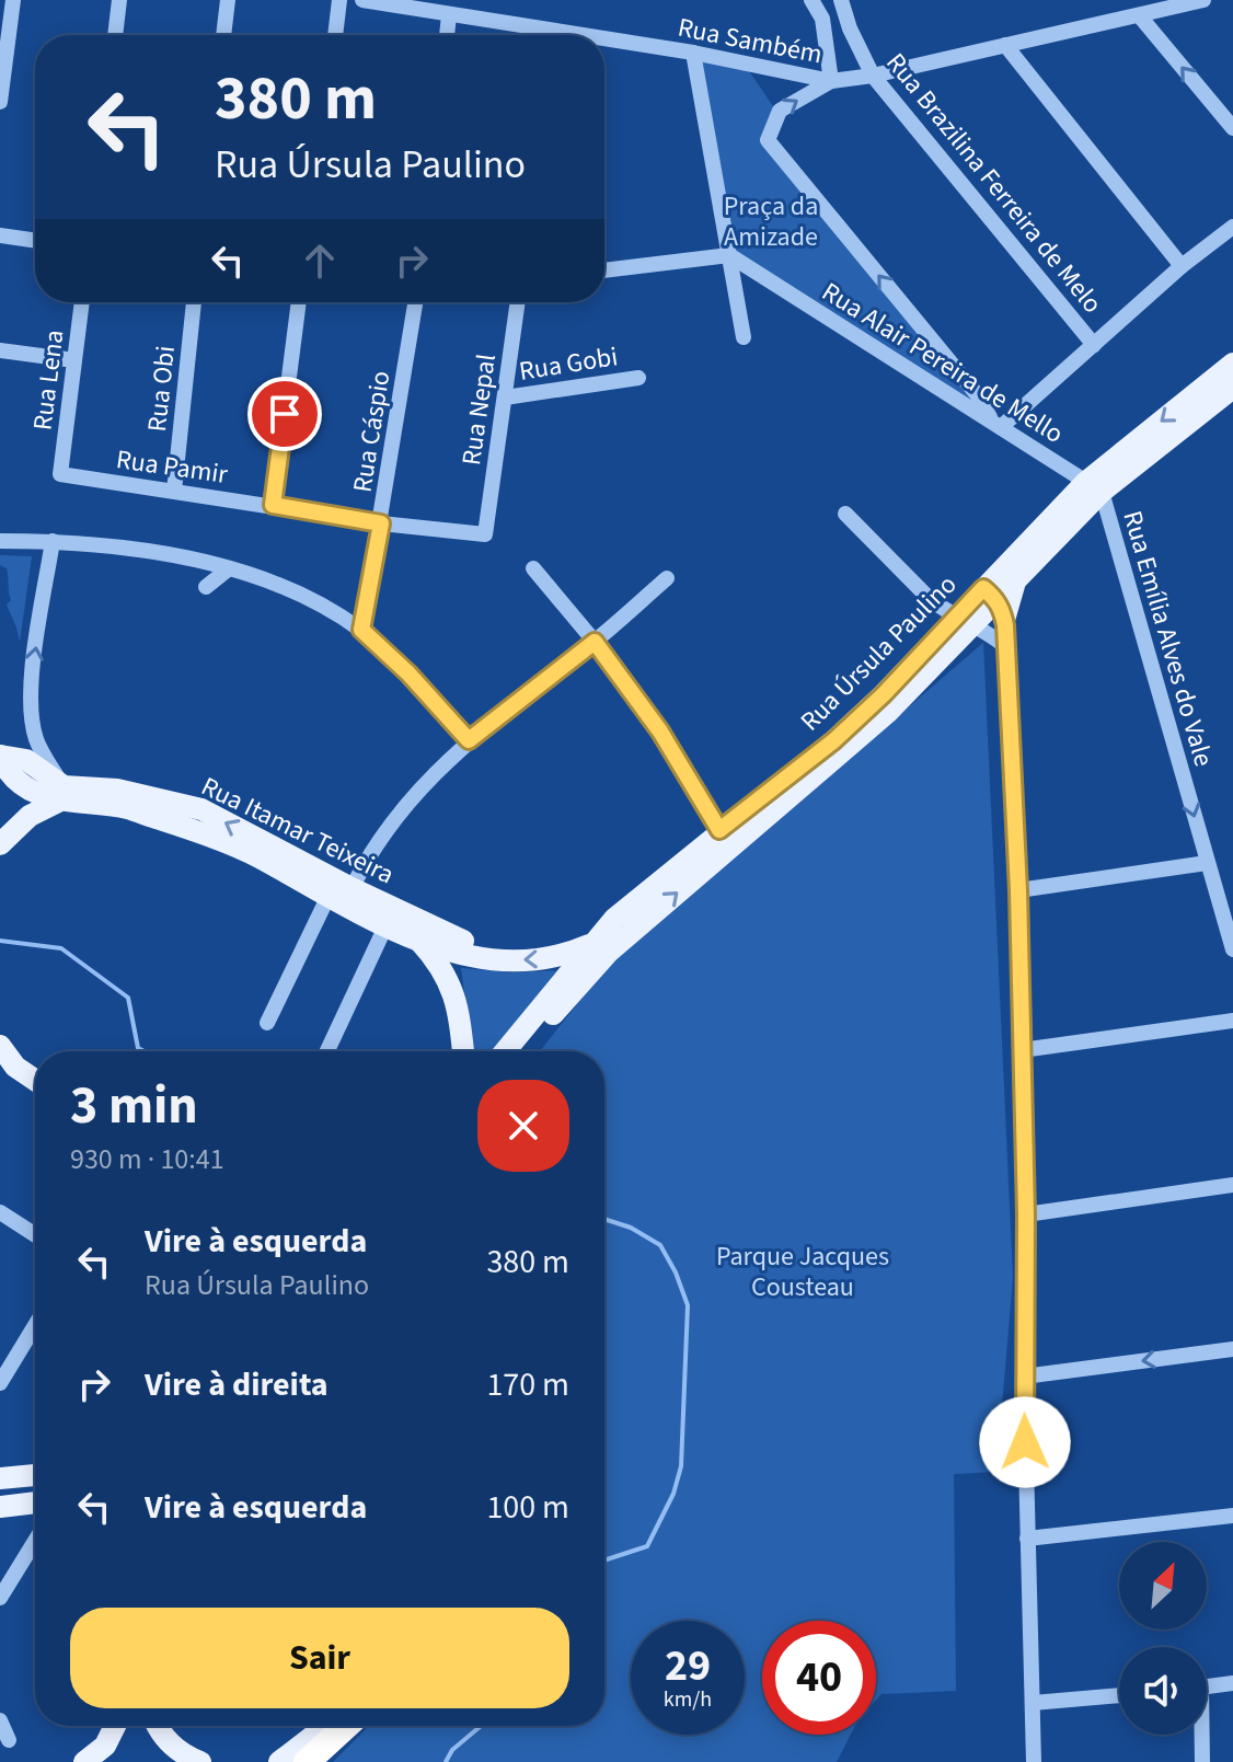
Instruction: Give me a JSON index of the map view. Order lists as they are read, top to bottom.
{
  "streets": {
    "main road": ["Rua Úrsula Paulino", "Rua Itamar Teixeira"],
    "street": [
      "Rua Sambém",
      "Rua Brazilina Ferreira de Melo",
      "Rua Alair Pereira de Mello",
      "Rua Gobi",
      "Rua Lena",
      "Rua Obi",
      "Rua Nepal",
      "Rua Cáspio",
      "Rua Pamir",
      "Rua Emília Alves do Vale"
    ]
  },
  "crossings": [
    ["Rua Alair Pereira de Mello", "Rua Emília Alves do Vale"],
    ["Rua Alair Pereira de Mello", "Rua Úrsula Paulino"],
    ["Rua Gobi", "Rua Nepal"],
    ["Rua Lena", "Rua Pamir"],
    ["Rua Obi", "Rua Pamir"],
    ["Rua Nepal", "Rua Pamir"],
    ["Rua Cáspio", "Rua Pamir"],
    ["Rua Emília Alves do Vale", "Rua Úrsula Paulino"],
    ["Rua Úrsula Paulino", "Rua Itamar Teixeira"]
  ],
  "one_way": ["Rua Emília Alves do Vale", "Rua Itamar Teixeira"],
  "parks": ["Praça da Amizade", "Parque Jacques Cousteau"],
  "north": "top right",
  "page": {
    "turn": ["380 m", "Rua Úrsula Paulino"],
    "heading": ["3 min", "930 m · 10:41"],
    "list": [
      {
        "name": "Vire à esquerda",
        "note": "Rua Úrsula Paulino",
        "value": "380 m"
      },
      {
        "name": "Vire à direita",
        "value": "170 m"
      },
      {
        "name": "Vire à esquerda",
        "value": "100 m"
      }
    ],
    "buttons": "Sair",
    "speed": "29 km/h",
    "limit": "40"
  }
}
